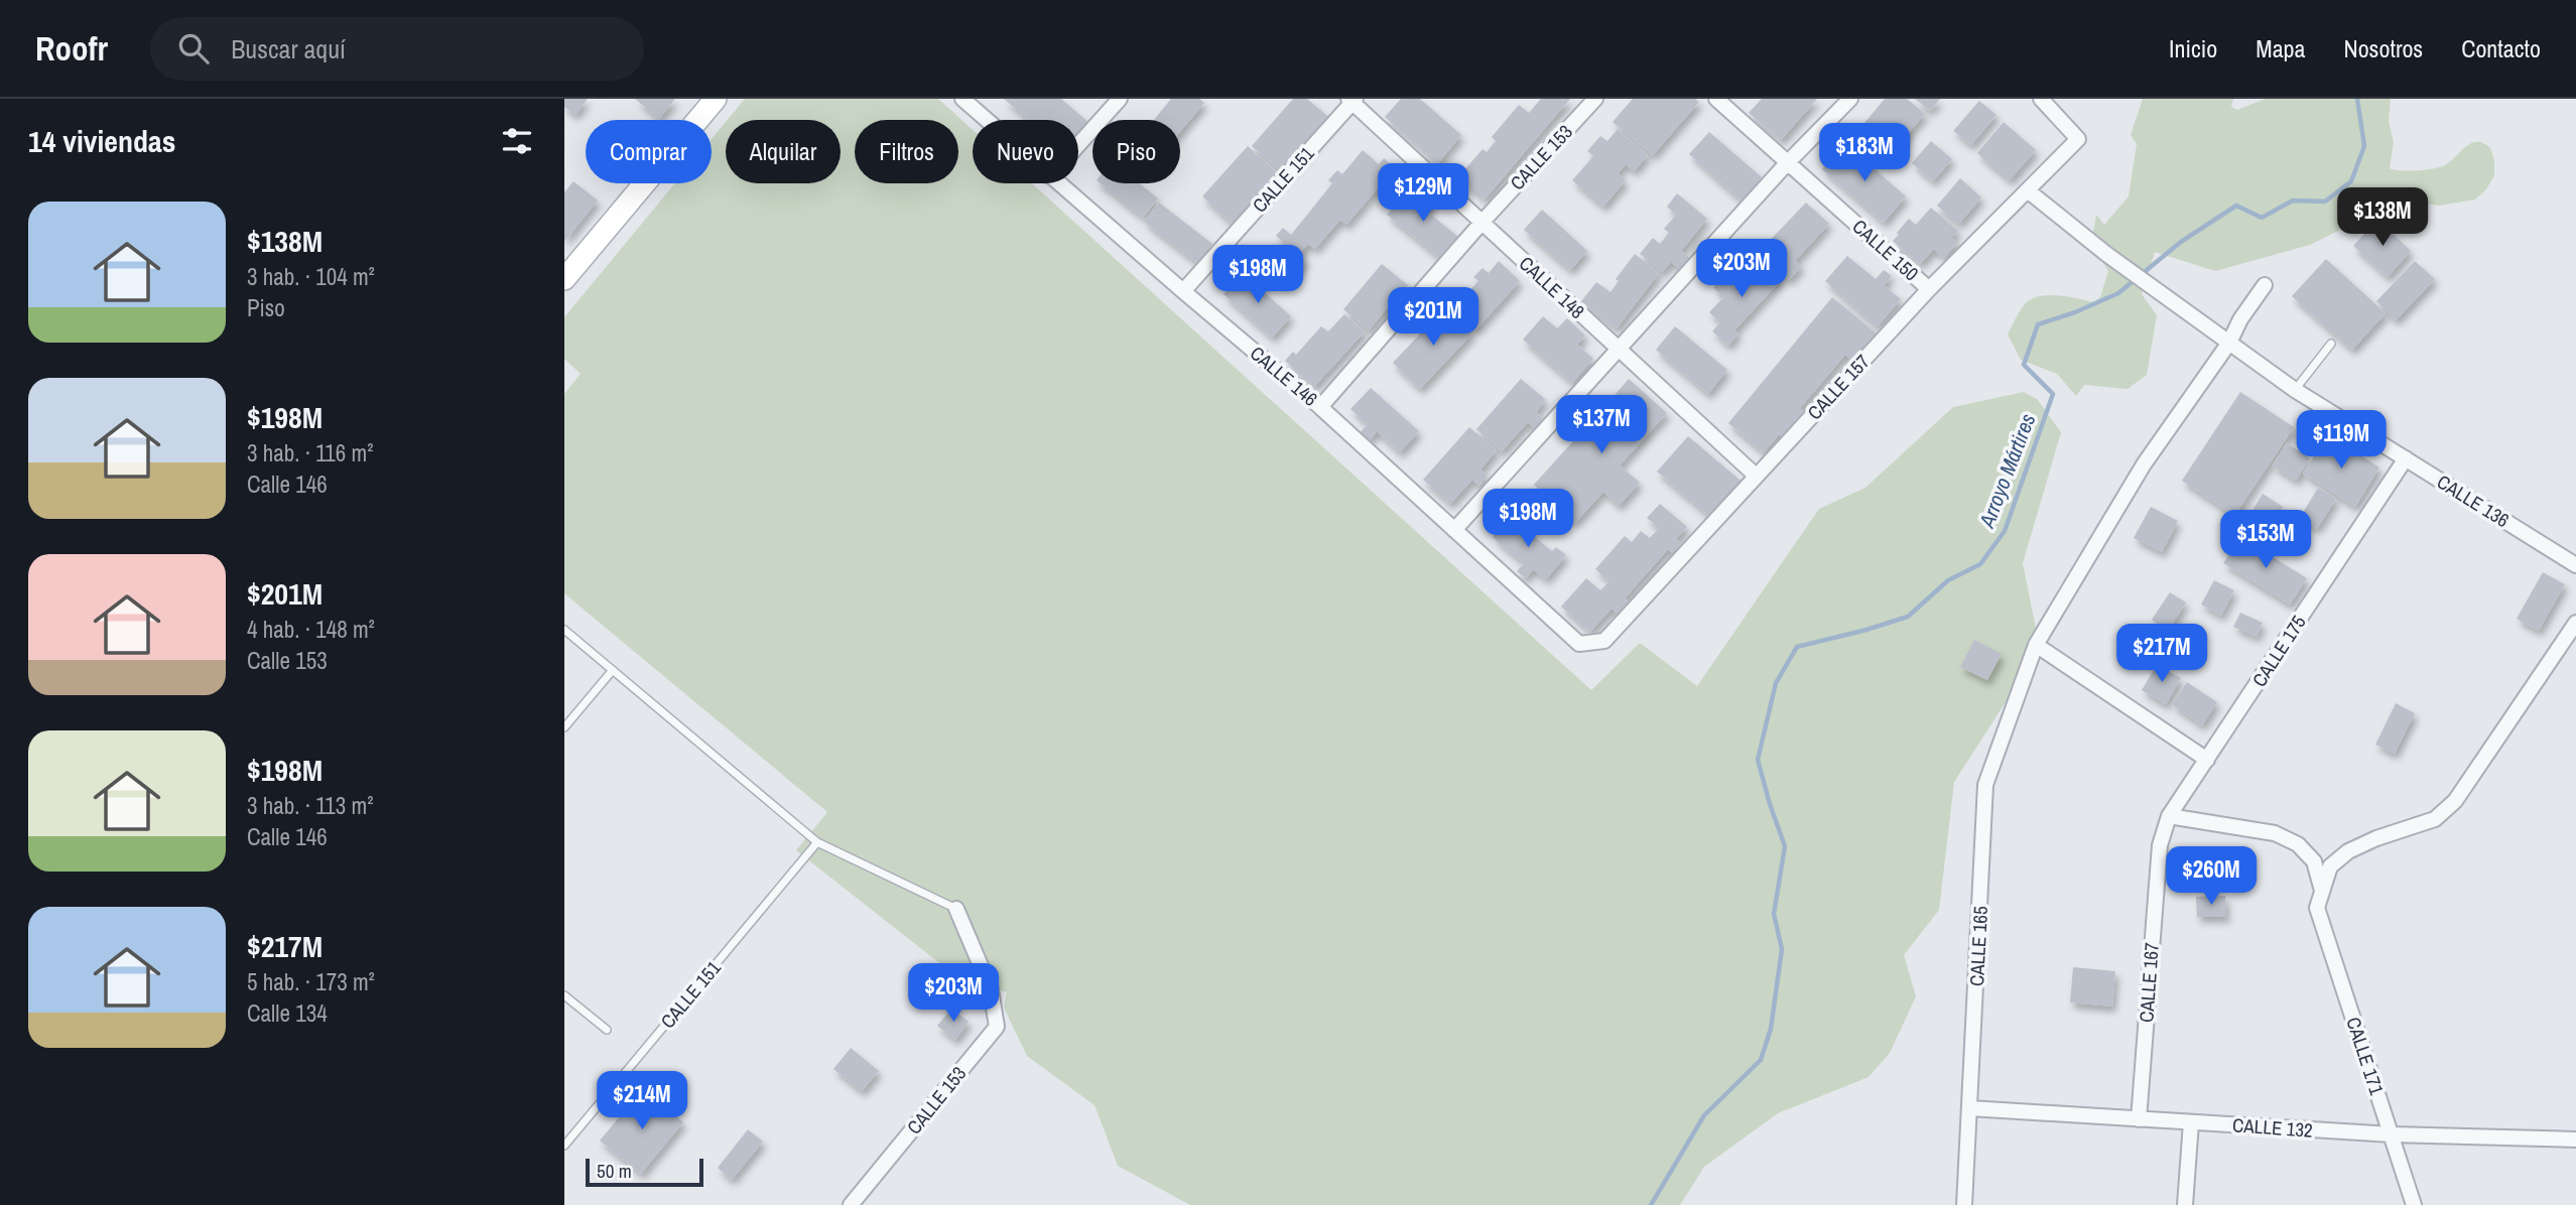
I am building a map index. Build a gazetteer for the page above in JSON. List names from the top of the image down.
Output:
{
  "streets": {
    "street": [
      "CALLE 153",
      "CALLE 151",
      "CALLE 150",
      "CALLE 148",
      "CALLE 146",
      "CALLE 157",
      "CALLE 136",
      "CALLE 175",
      "CALLE 165",
      "CALLE 167",
      "CALLE 171",
      "CALLE 132"
    ]
  },
  "crossings": [
    ["CALLE 153", "CALLE 148"],
    ["CALLE 153", "CALLE 146"],
    ["CALLE 151", "CALLE 148"],
    ["CALLE 151", "CALLE 146"],
    ["CALLE 150", "CALLE 157"],
    ["CALLE 148", "CALLE 157"],
    ["CALLE 146", "CALLE 157"],
    ["CALLE 157", "CALLE 136"],
    ["CALLE 136", "CALLE 175"],
    ["CALLE 136", "CALLE 165"],
    ["CALLE 175", "CALLE 167"],
    ["CALLE 165", "CALLE 132"],
    ["CALLE 167", "CALLE 132"],
    ["CALLE 171", "CALLE 132"]
  ],
  "water": ["Arroyo Mártires"],
  "scale_bar": "50 m",
  "page": {
    "header": "Roofr",
    "search": "Buscar aquí",
    "nav": [
      "Inicio",
      "Mapa",
      "Nosotros",
      "Contacto"
    ],
    "heading": "14 viviendas",
    "chip": [
      "Comprar",
      "Alquilar",
      "Filtros",
      "Nuevo",
      "Piso"
    ],
    "price": [
      "$183M",
      "$129M",
      "$138M",
      "$203M",
      "$198M",
      "$201M",
      "$137M",
      "$119M",
      "$198M",
      "$153M",
      "$217M",
      "$260M",
      "$203M",
      "$214M"
    ],
    "list": [
      {
        "name": "$138M",
        "note": "3 hab. · 104 m² · Piso"
      },
      {
        "name": "$198M",
        "note": "3 hab. · 116 m² · Calle 146"
      },
      {
        "name": "$201M",
        "note": "4 hab. · 148 m² · Calle 153"
      },
      {
        "name": "$198M",
        "note": "3 hab. · 113 m² · Calle 146"
      },
      {
        "name": "$217M",
        "note": "5 hab. · 173 m² · Calle 134"
      }
    ],
    "scale": "50 m"
  }
}
